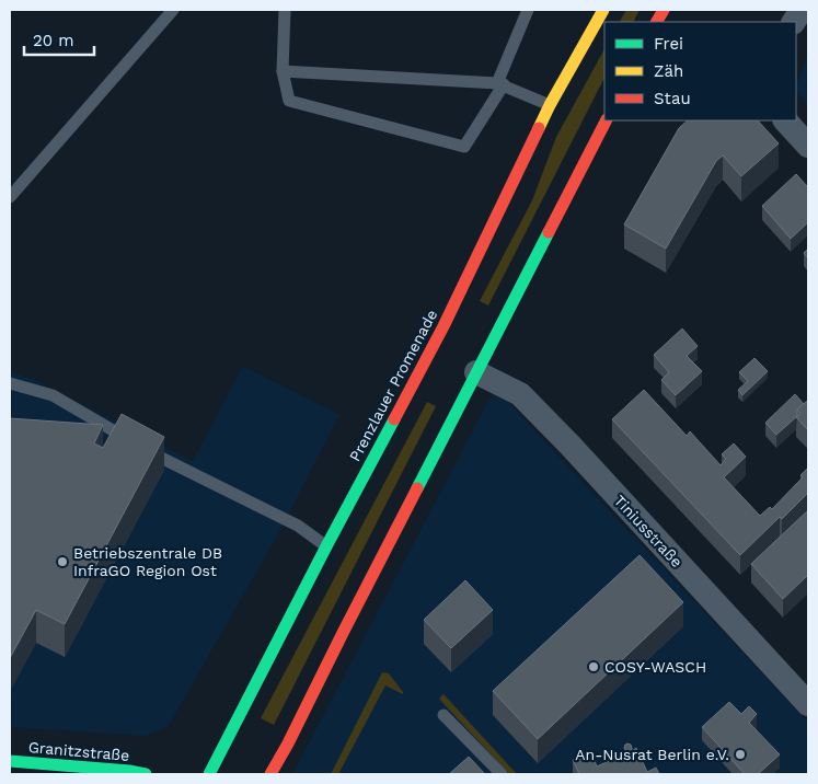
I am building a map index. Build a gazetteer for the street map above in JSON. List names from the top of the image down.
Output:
{
  "streets": {
    "main road": ["Prenzlauer Promenade", "Granitzstraße"],
    "street": ["Tiniusstraße"]
  },
  "places": ["Betriebszentrale DB InfraGO Region Ost", "COSY-WASCH", "An-Nusrat Berlin e.V."],
  "legend": ["Frei", "Zäh", "Stau"],
  "scale_bar": "20 m"
}
